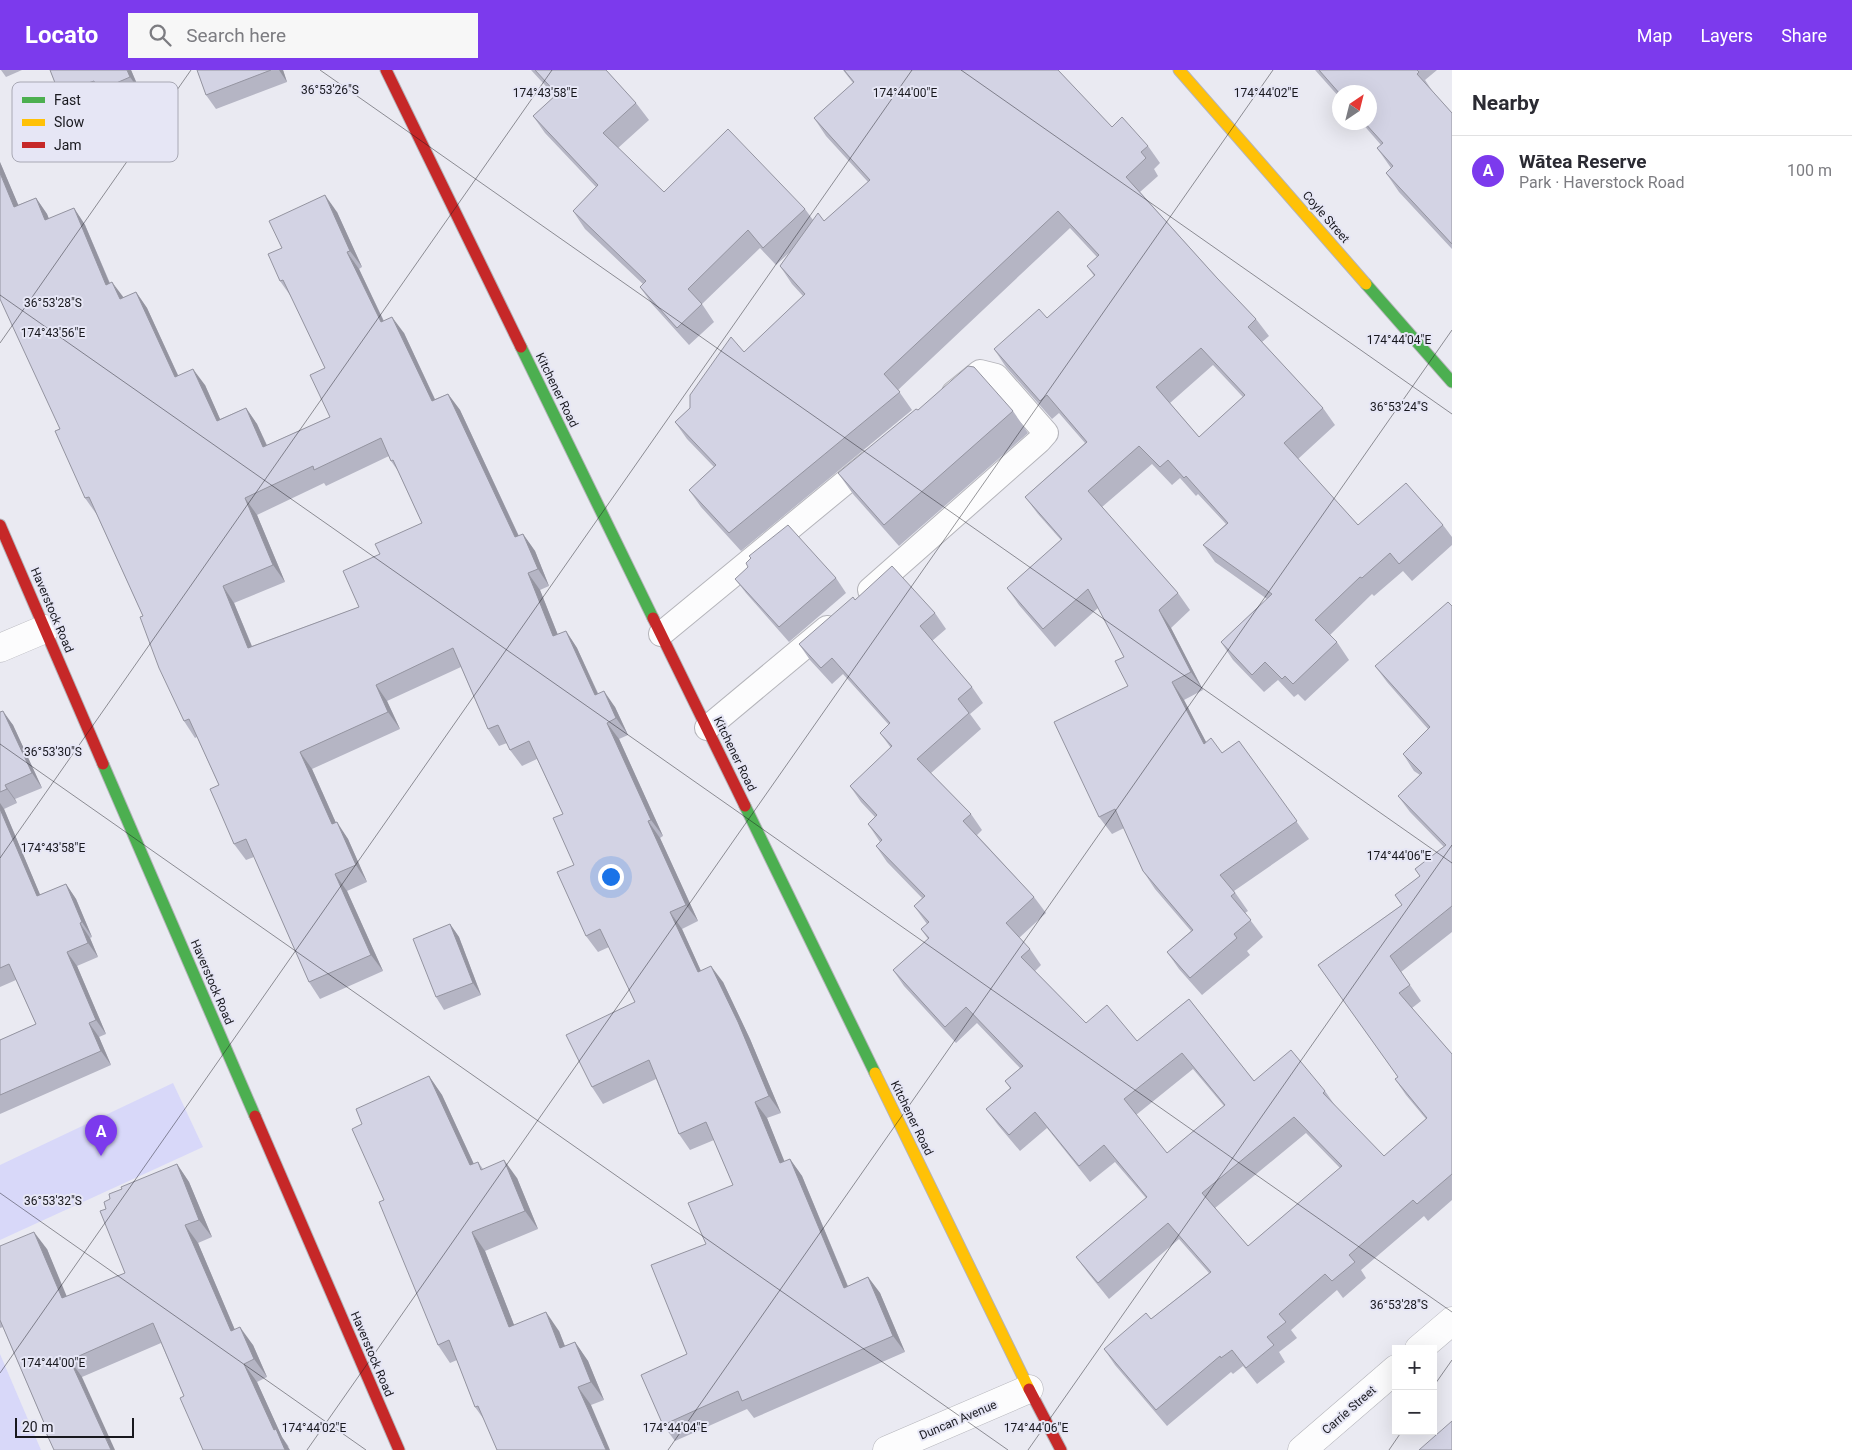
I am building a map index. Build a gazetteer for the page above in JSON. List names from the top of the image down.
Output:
{
  "streets": {
    "street": [
      "Coyle Street",
      "Kitchener Road",
      "Haverstock Road",
      "Carrie Street",
      "Duncan Avenue"
    ]
  },
  "crossings": [
    ["Kitchener Road", "Duncan Avenue"]
  ],
  "legend": ["Fast", "Slow", "Jam"],
  "scale_bar": "20 m",
  "north": "top right",
  "page": {
    "header": "Locato",
    "search": "Search here",
    "nav": ["Map", "Layers", "Share"],
    "heading": "Nearby",
    "list": [
      {
        "mark": "A",
        "name": "Wātea Reserve",
        "note": "Park · Haverstock Road",
        "value": "100 m"
      }
    ],
    "pins": "A",
    "map_buttons": ["+", "−"],
    "scale": "20 m"
  },
  "coordinates": [
    "36°53'26\"S",
    "174°43'58\"E",
    "174°44'00\"E",
    "174°44'02\"E",
    "36°53'28\"S",
    "174°43'56\"E",
    "174°44'04\"E",
    "36°53'24\"S",
    "36°53'30\"S",
    "174°44'06\"E",
    "36°53'32\"S"
  ]
}
